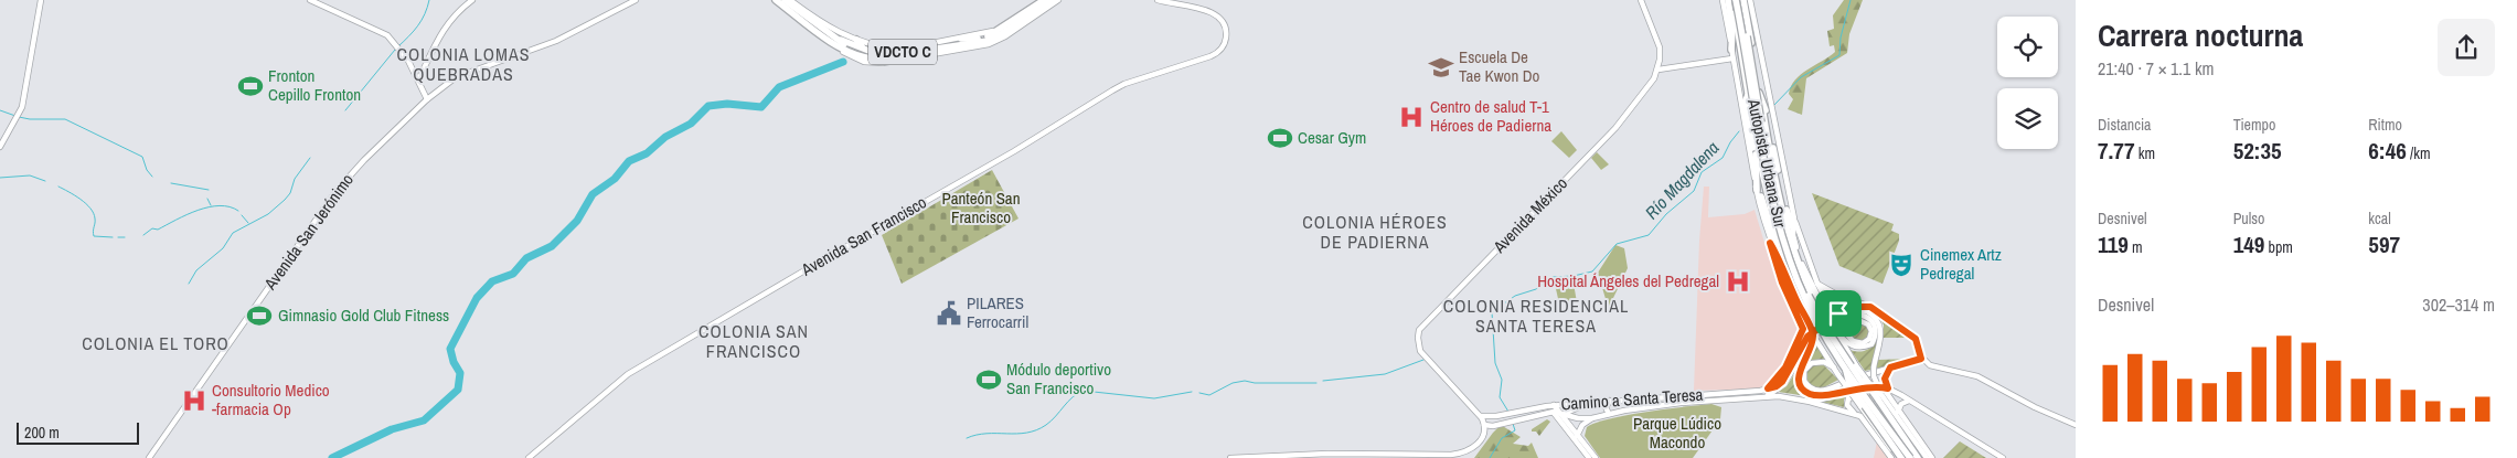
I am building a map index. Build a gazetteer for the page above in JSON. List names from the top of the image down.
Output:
{
  "streets": {
    "highway": ["VDCTO C", "Autopista Urbana Sur"],
    "main road": [
      "Avenida México",
      "Avenida San Jerónimo",
      "Avenida San Francisco",
      "Camino a Santa Teresa"
    ]
  },
  "crossings": [
    ["Avenida México", "Camino a Santa Teresa"]
  ],
  "districts": [
    "COLONIA LOMAS QUEBRADAS",
    "COLONIA HÉROES DE PADIERNA",
    "COLONIA RESIDENCIAL SANTA TERESA",
    "COLONIA SAN FRANCISCO",
    "COLONIA EL TORO"
  ],
  "water": ["Río Magdalena"],
  "parks": ["Panteón San Francisco", "Parque Lúdico Macondo"],
  "places": {
    "school or university": ["Escuela De Tae Kwon Do"],
    "sports": [
      "Fronton Cepillo Fronton",
      "Cesar Gym",
      "Gimnasio Gold Club Fitness",
      "Módulo deportivo San Francisco"
    ],
    "hospital": ["Centro de salud T-1 Héroes de Padierna", "Hospital Ángeles del Pedregal", "Consultorio Medico -farmacia Op"],
    "theatre": ["Cinemex Artz Pedregal"],
    "public building": ["PILARES Ferrocarril"]
  },
  "scale_bar": "200 m",
  "page": {
    "heading": ["Carrera nocturna", "21:40 · 7 × 1.1 km"],
    "stats": [
      ["Distancia", "7.77 km"],
      ["Tiempo", "52:35"],
      ["Ritmo", "6:46 /km"],
      ["Desnivel", "119 m"],
      ["Pulso", "149 bpm"],
      ["kcal", "597"]
    ],
    "chart": ["Desnivel", "302–314 m"],
    "scale": "200 m"
  }
}
